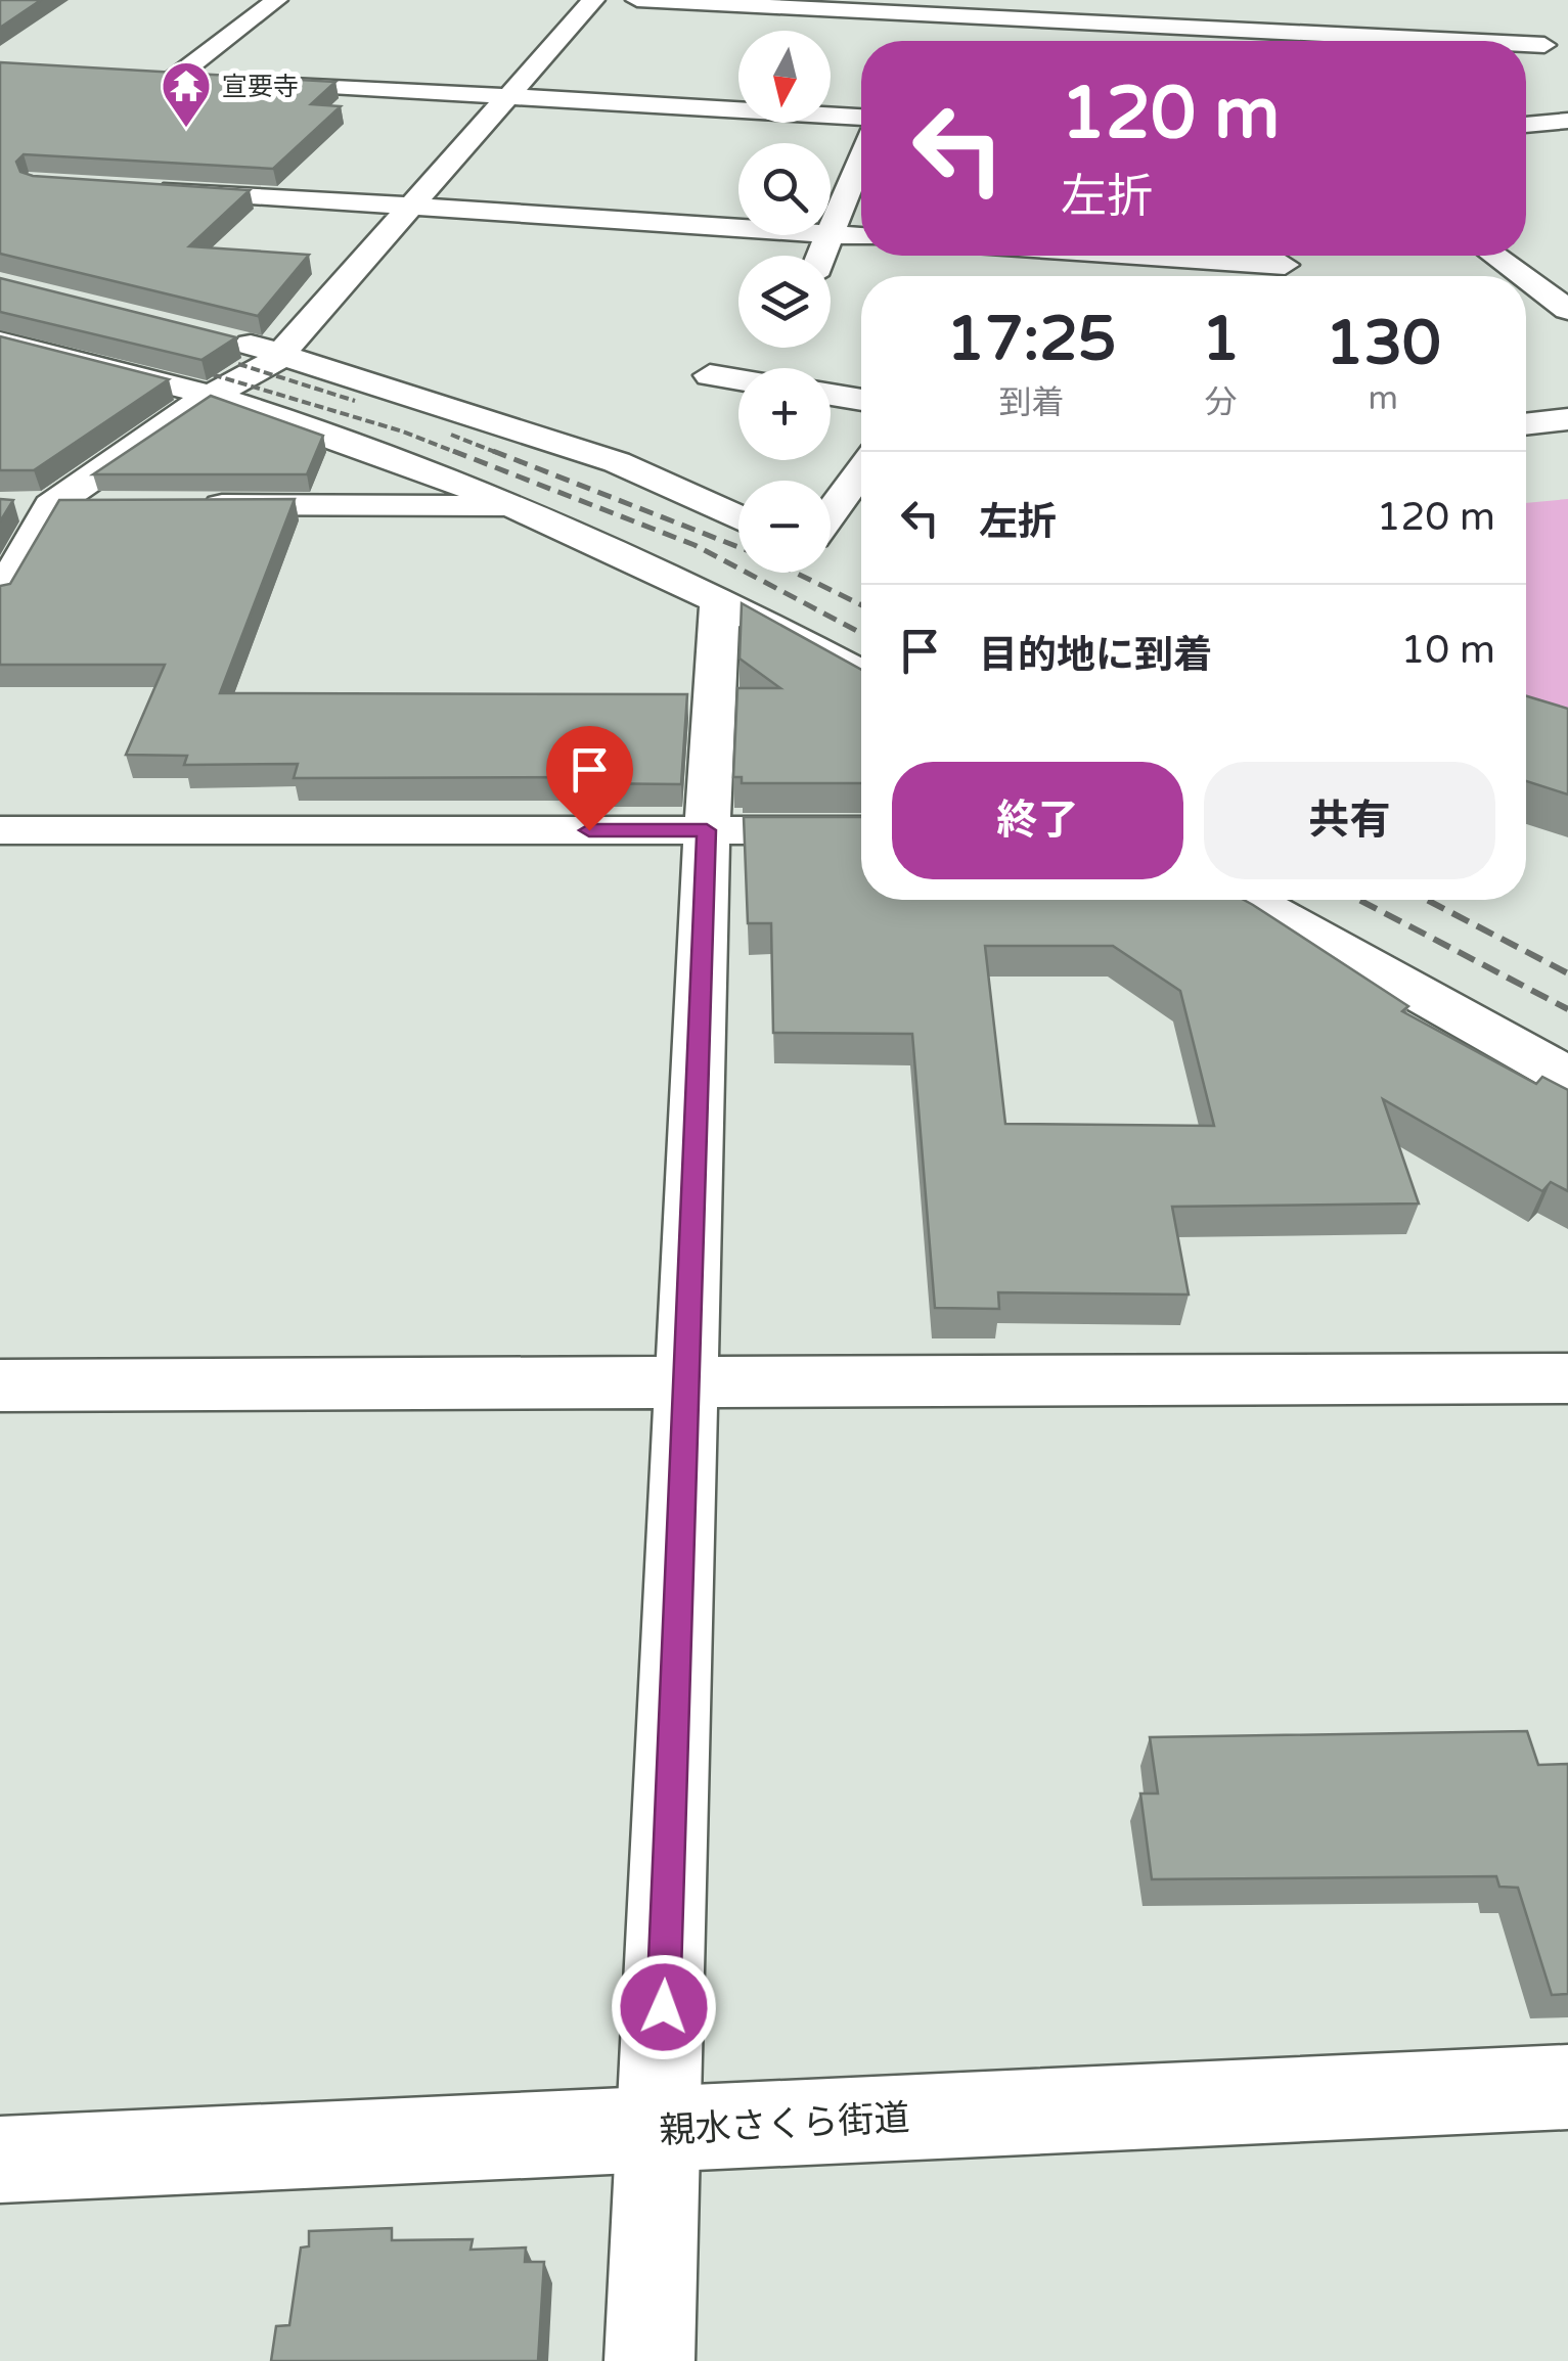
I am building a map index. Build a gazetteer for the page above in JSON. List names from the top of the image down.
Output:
{
  "streets": {
    "street": ["親水さくら街道"]
  },
  "places": {
    "temple": ["宣要寺"]
  },
  "north": "bottom",
  "page": {
    "map_buttons": ["+", "−"],
    "turn": ["120 m", "左折"],
    "eta": [
      "17:25",
      "到着",
      "1",
      "分",
      "130",
      "m"
    ],
    "list": [
      {
        "name": "左折",
        "value": "120 m"
      },
      {
        "name": "目的地に到着",
        "value": "10 m"
      }
    ],
    "buttons": ["終了", "共有"]
  }
}
